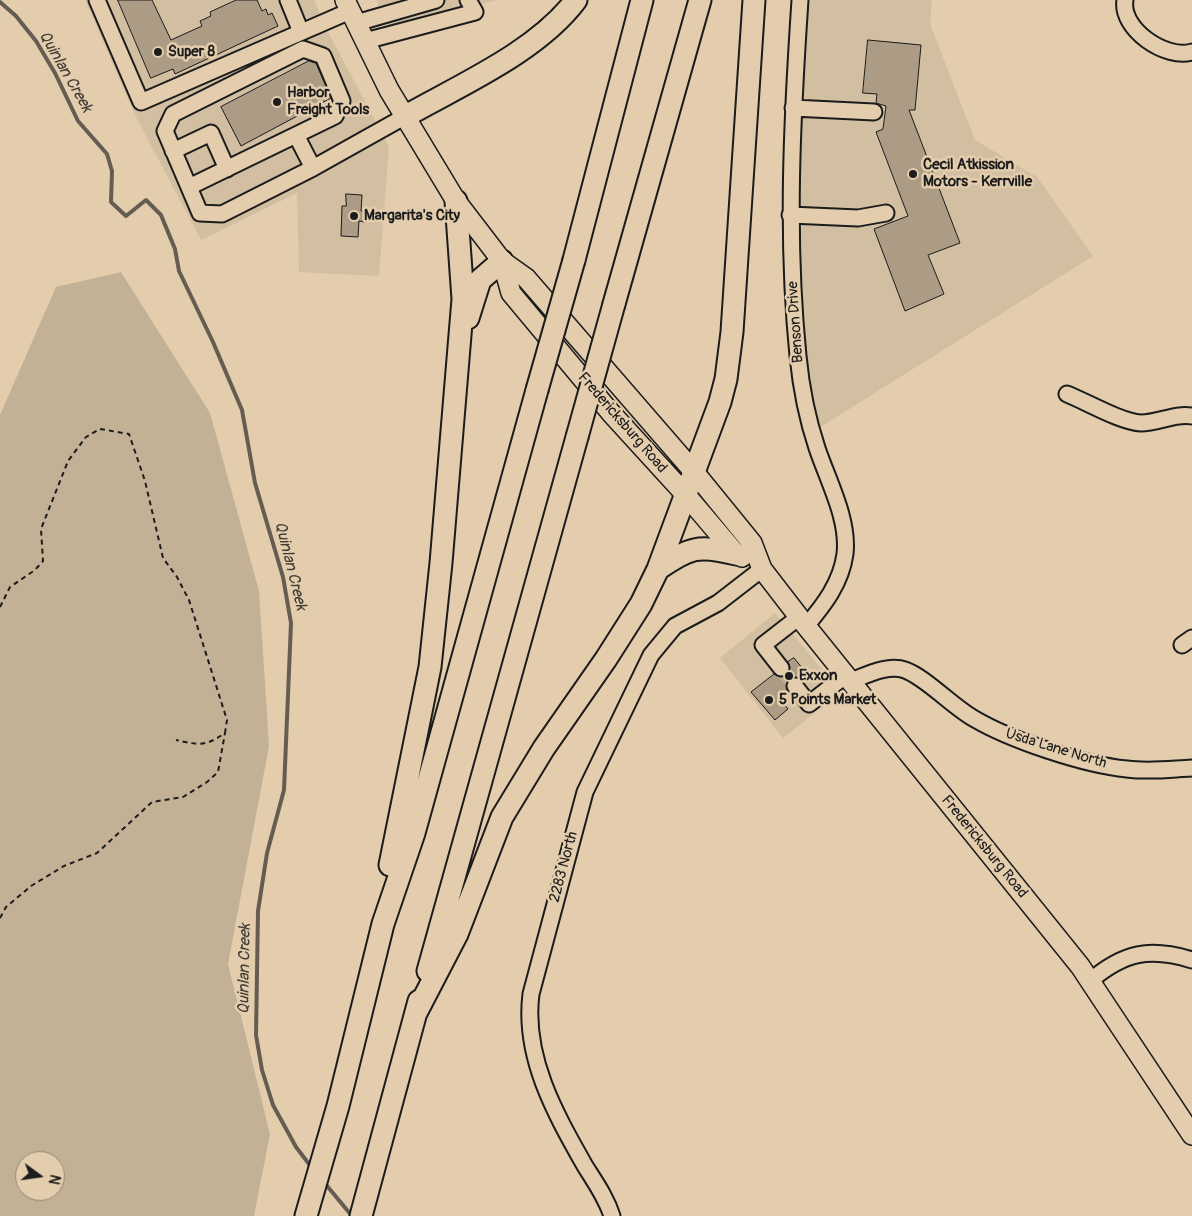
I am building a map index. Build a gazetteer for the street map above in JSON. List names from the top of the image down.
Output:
{
  "streets": {
    "main road": ["Fredericksburg Road"],
    "street": ["Benson Drive", "Usda Lane North", "2283 North"]
  },
  "crossings": [
    ["Benson Drive", "Fredericksburg Road"],
    ["Fredericksburg Road", "Usda Lane North"],
    ["Fredericksburg Road", "2283 North"]
  ],
  "water": ["Quinlan Creek"],
  "places": [
    "Super 8",
    "Harbor Freight Tools",
    "Cecil Atkission Motors - Kerrville",
    "Margarita's City",
    "Exxon",
    "5 Points Market"
  ],
  "north": "right"
}
